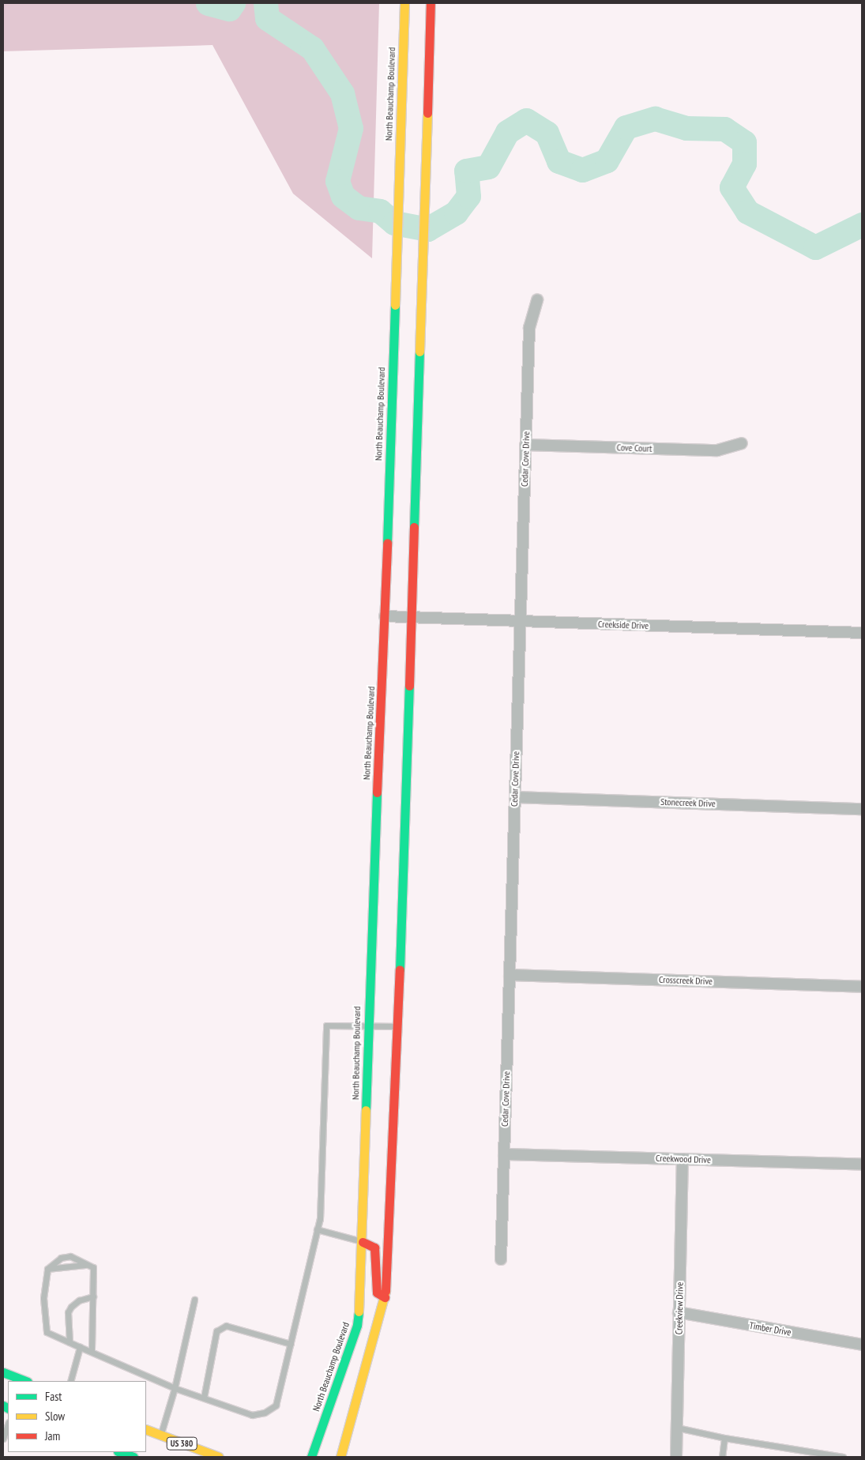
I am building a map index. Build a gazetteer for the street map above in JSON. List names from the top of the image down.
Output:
{
  "streets": {
    "main road": ["North Beauchamp Boulevard", "US 380"],
    "street": [
      "Cove Court",
      "Cedar Cove Drive",
      "Creekside Drive",
      "Stonecreek Drive",
      "Crosscreek Drive",
      "Creekwood Drive",
      "Creekview Drive",
      "Timber Drive"
    ]
  },
  "crossings": [
    ["North Beauchamp Boulevard", "Creekside Drive"],
    ["Cove Court", "Cedar Cove Drive"],
    ["Cedar Cove Drive", "Creekside Drive"],
    ["Cedar Cove Drive", "Stonecreek Drive"],
    ["Cedar Cove Drive", "Crosscreek Drive"],
    ["Cedar Cove Drive", "Creekwood Drive"],
    ["Creekwood Drive", "Creekview Drive"],
    ["Creekview Drive", "Timber Drive"]
  ],
  "legend": ["Fast", "Slow", "Jam"]
}
